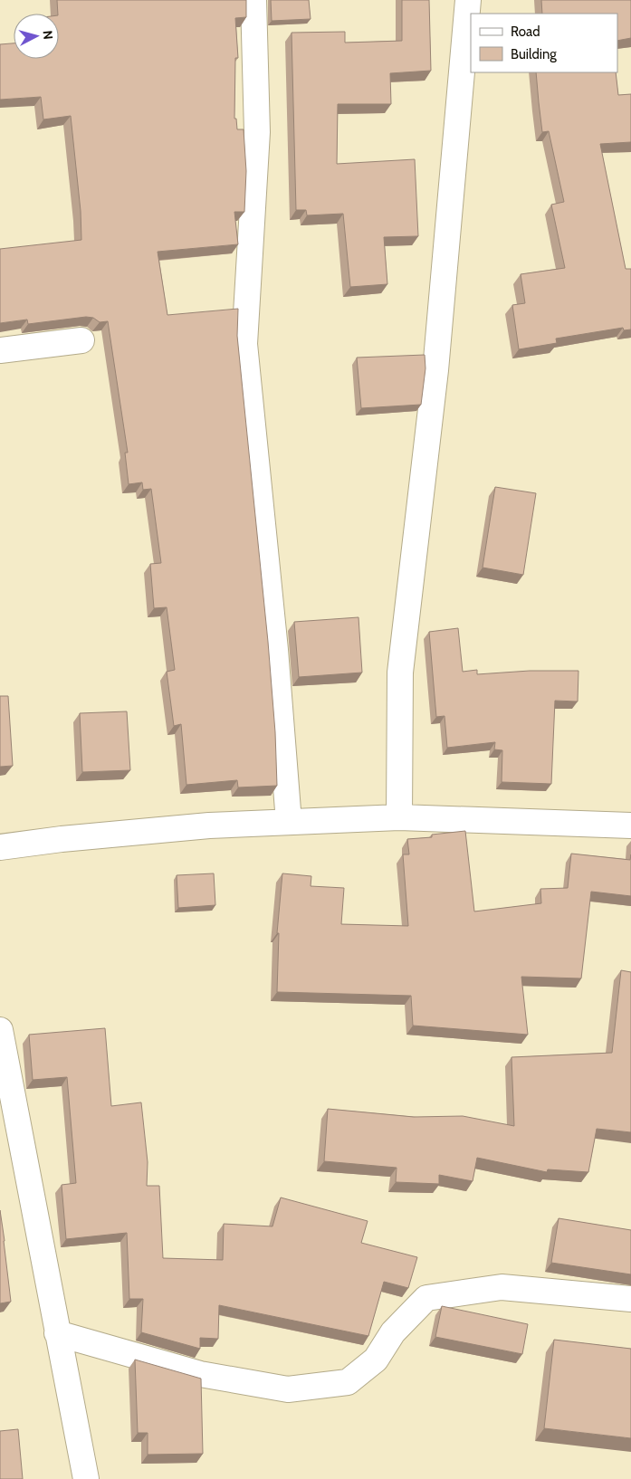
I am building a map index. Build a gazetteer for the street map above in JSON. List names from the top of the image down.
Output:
{
  "legend": ["Road", "Building"],
  "north": "right"
}
